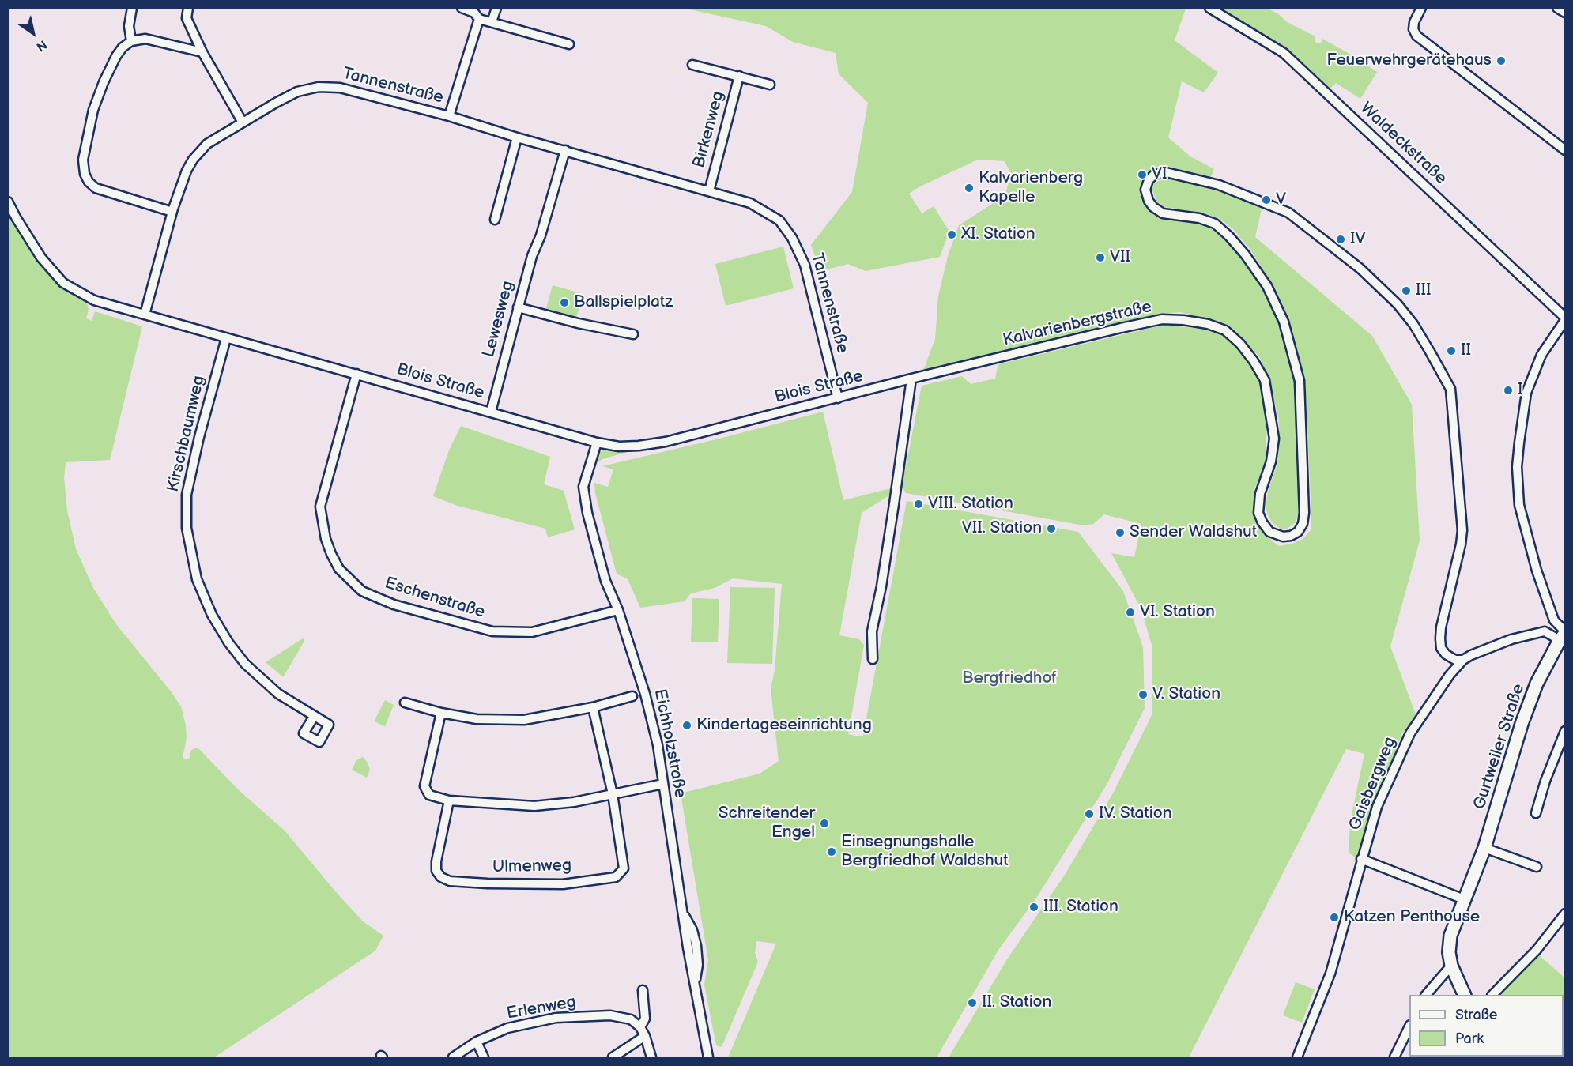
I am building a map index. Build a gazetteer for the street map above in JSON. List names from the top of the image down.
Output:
{
  "streets": {
    "main road": ["Gurtweiler Straße"],
    "street": [
      "Tannenstraße",
      "Birkenweg",
      "Waldeckstraße",
      "Lewesweg",
      "Kalvarienbergstraße",
      "Blois Straße",
      "Kirschbaumweg",
      "Eschenstraße",
      "Eichholzstraße",
      "Gaisbergweg",
      "Ulmenweg",
      "Erlenweg"
    ]
  },
  "crossings": [
    ["Tannenstraße", "Birkenweg"],
    ["Tannenstraße", "Lewesweg"],
    ["Tannenstraße", "Blois Straße"],
    ["Lewesweg", "Blois Straße"],
    ["Kalvarienbergstraße", "Blois Straße"],
    ["Kalvarienbergstraße", "Gaisbergweg"],
    ["Blois Straße", "Kirschbaumweg"],
    ["Blois Straße", "Eschenstraße"],
    ["Blois Straße", "Eichholzstraße"],
    ["Eschenstraße", "Eichholzstraße"],
    ["Gurtweiler Straße", "Gaisbergweg"]
  ],
  "parks": ["Bergfriedhof"],
  "places": [
    "Feuerwehrgerätehaus",
    "VI",
    "Kalvarienberg Kapelle",
    "V",
    "XI. Station",
    "IV",
    "VII",
    "III",
    "Ballspielplatz",
    "II",
    "I",
    "VIII. Station",
    "VII. Station",
    "Sender Waldshut",
    "VI. Station",
    "V. Station",
    "Kindertageseinrichtung",
    "IV. Station",
    "Schreitender Engel",
    "Einsegnungshalle Bergfriedhof Waldshut",
    "III. Station",
    "Katzen Penthouse",
    "II. Station"
  ],
  "legend": ["Straße", "Park"],
  "north": "bottom right"
}
